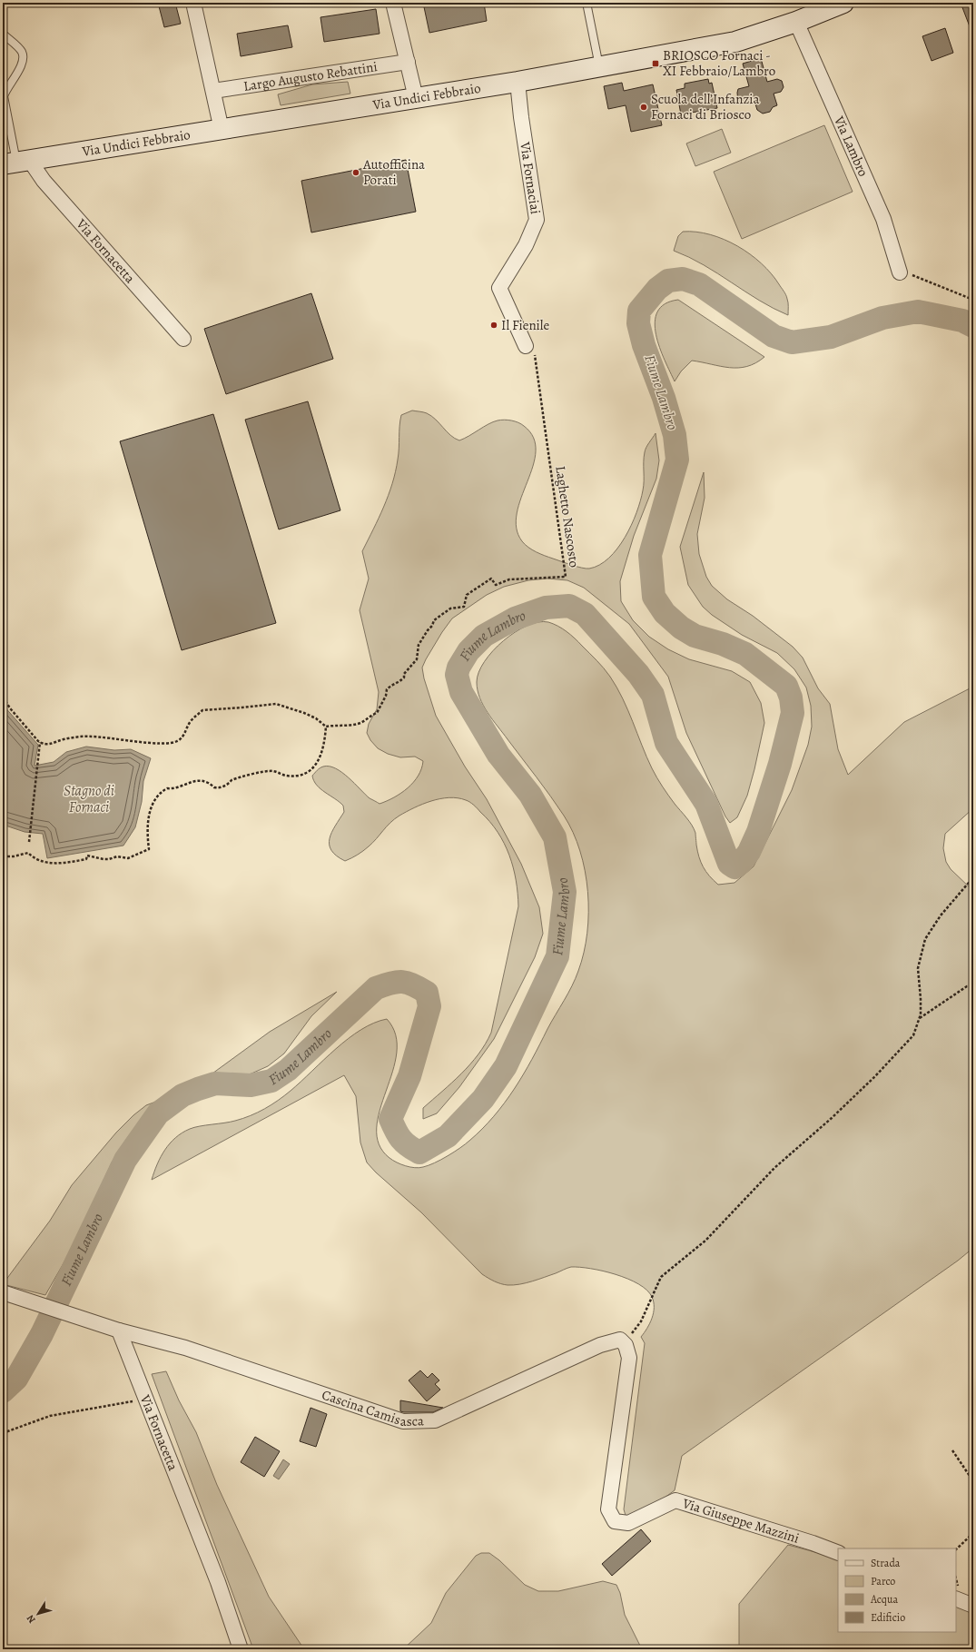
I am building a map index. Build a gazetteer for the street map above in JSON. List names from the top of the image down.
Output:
{
  "streets": {
    "street": [
      "Largo Augusto Rebattini",
      "Via Undici Febbraio",
      "Via Lambro",
      "Via Fornaciai",
      "Via Fornacetta",
      "Cascina Camisasca",
      "Via Giuseppe Mazzini"
    ],
    "path": ["Laghetto Nascosto"]
  },
  "crossings": [
    ["Via Undici Febbraio", "Via Lambro"],
    ["Via Undici Febbraio", "Via Fornaciai"],
    ["Via Undici Febbraio", "Via Fornacetta"],
    ["Via Fornaciai", "Laghetto Nascosto"],
    ["Via Fornacetta", "Cascina Camisasca"],
    ["Cascina Camisasca", "Via Giuseppe Mazzini"]
  ],
  "water": ["Fiume Lambro", "Stagno di Fornaci"],
  "places": {
    "transit": ["BRIOSCO Fornaci - XI Febbraio/Lambro"],
    "other": ["Scuola dell’Infanzia Fornaci di Briosco", "Autofficina Porati", "Il Fienile"]
  },
  "legend": [
    "Strada",
    "Parco",
    "Acqua",
    "Edificio"
  ],
  "north": "bottom left"
}
